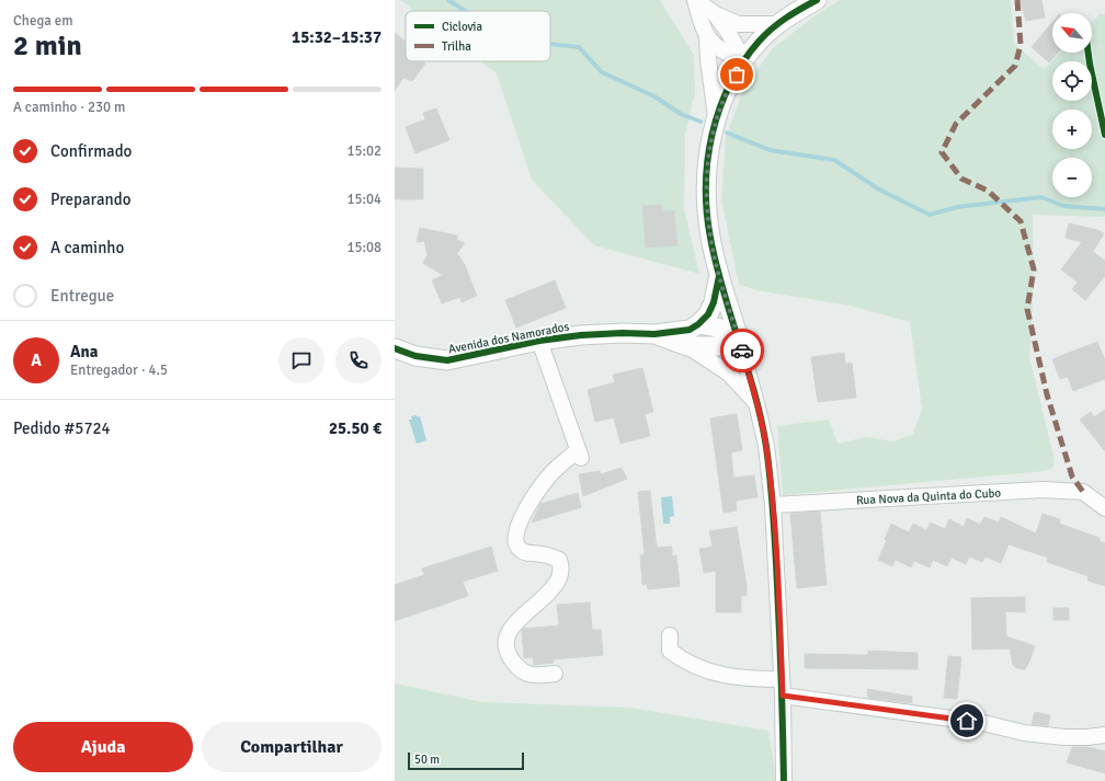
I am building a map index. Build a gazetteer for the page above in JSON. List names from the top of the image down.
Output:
{
  "streets": {
    "street": ["Avenida dos Namorados", "Rua Nova da Quinta do Cubo"]
  },
  "legend": ["Ciclovia", "Trilha"],
  "scale_bar": "50 m",
  "north": "top left",
  "page": {
    "heading": ["2 min", "Chega em", "15:32–15:37"],
    "panel": [
      "Ana",
      "Entregador · 4.5",
      "Pedido #5724",
      "25.50 €"
    ],
    "map_buttons": ["+", "−"],
    "bar": "A caminho · 230 m",
    "list": [
      ["Confirmado", "15:02"],
      ["Preparando", "15:04"],
      ["A caminho", "15:08"],
      "Entregue"
    ],
    "round": "A",
    "buttons": ["Ajuda", "Compartilhar"],
    "scale": "50 m"
  }
}
